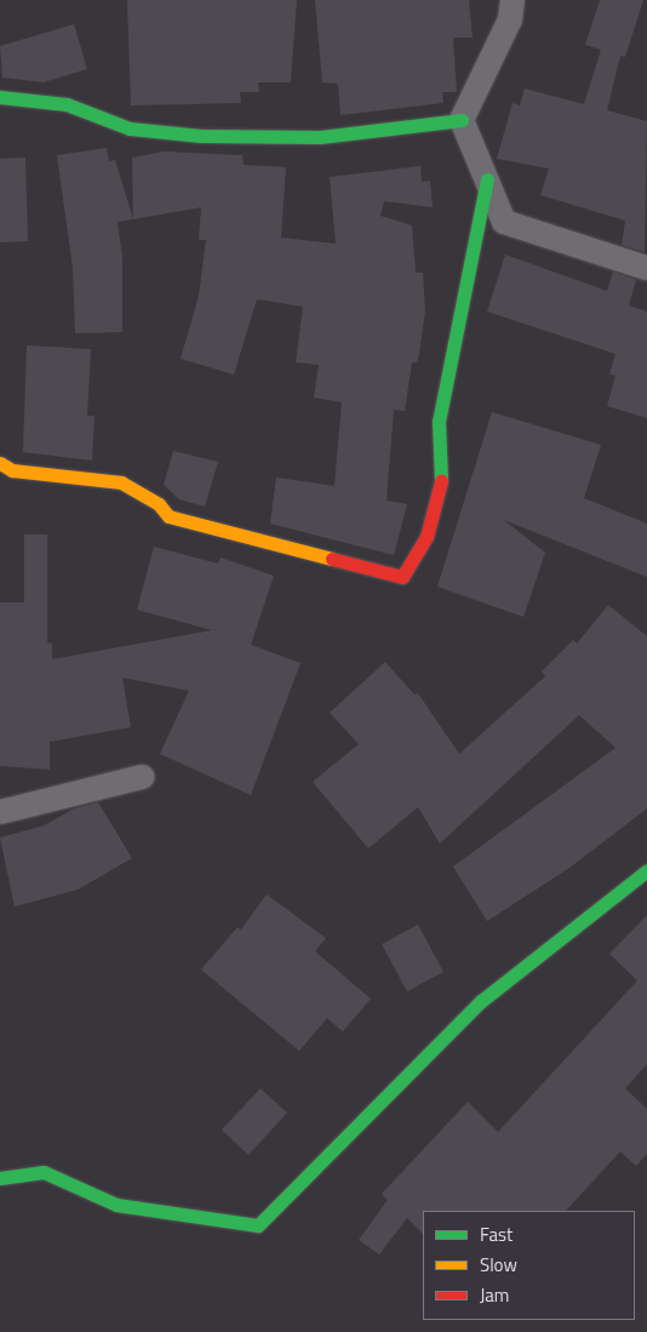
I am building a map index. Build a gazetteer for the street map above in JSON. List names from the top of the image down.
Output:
{
  "legend": ["Fast", "Slow", "Jam"]
}
